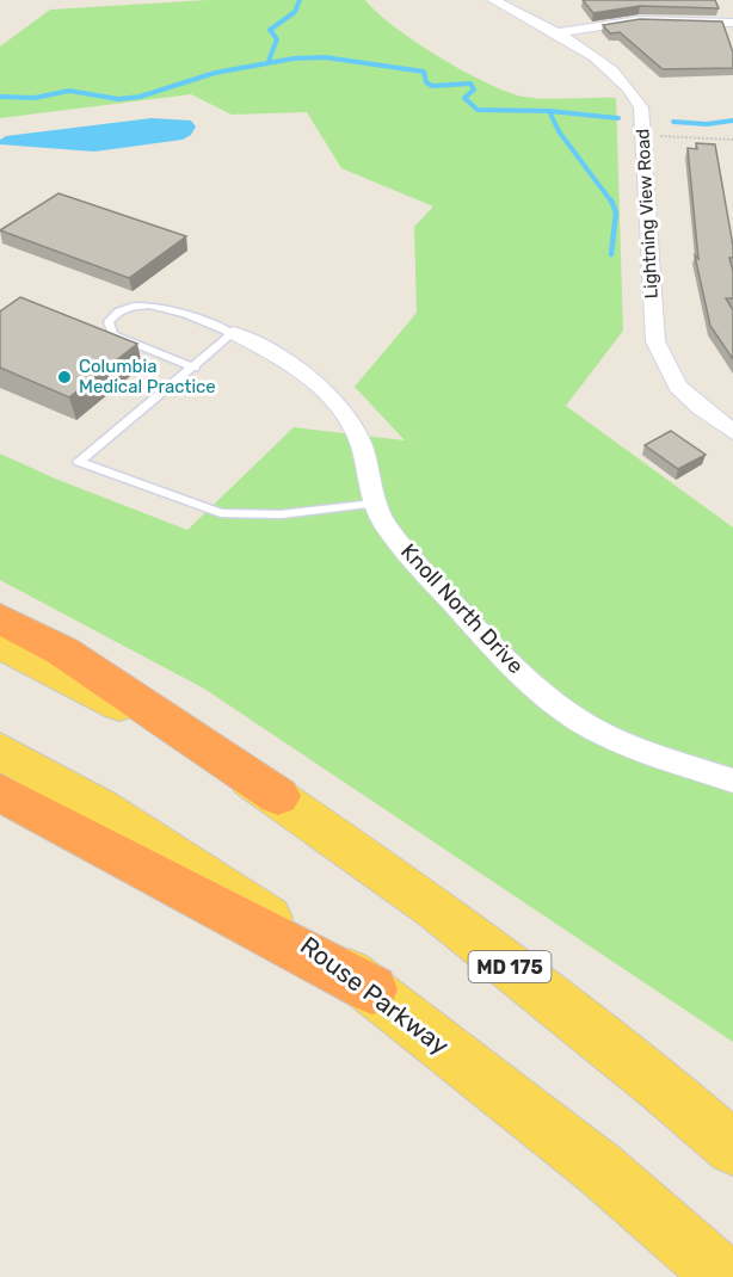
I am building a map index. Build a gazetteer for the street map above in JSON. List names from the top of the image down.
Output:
{
  "streets": {
    "main road": ["MD 175", "Rouse Parkway"],
    "street": ["Lightning View Road", "Knoll North Drive"]
  },
  "places": ["Columbia Medical Practice"]
}
